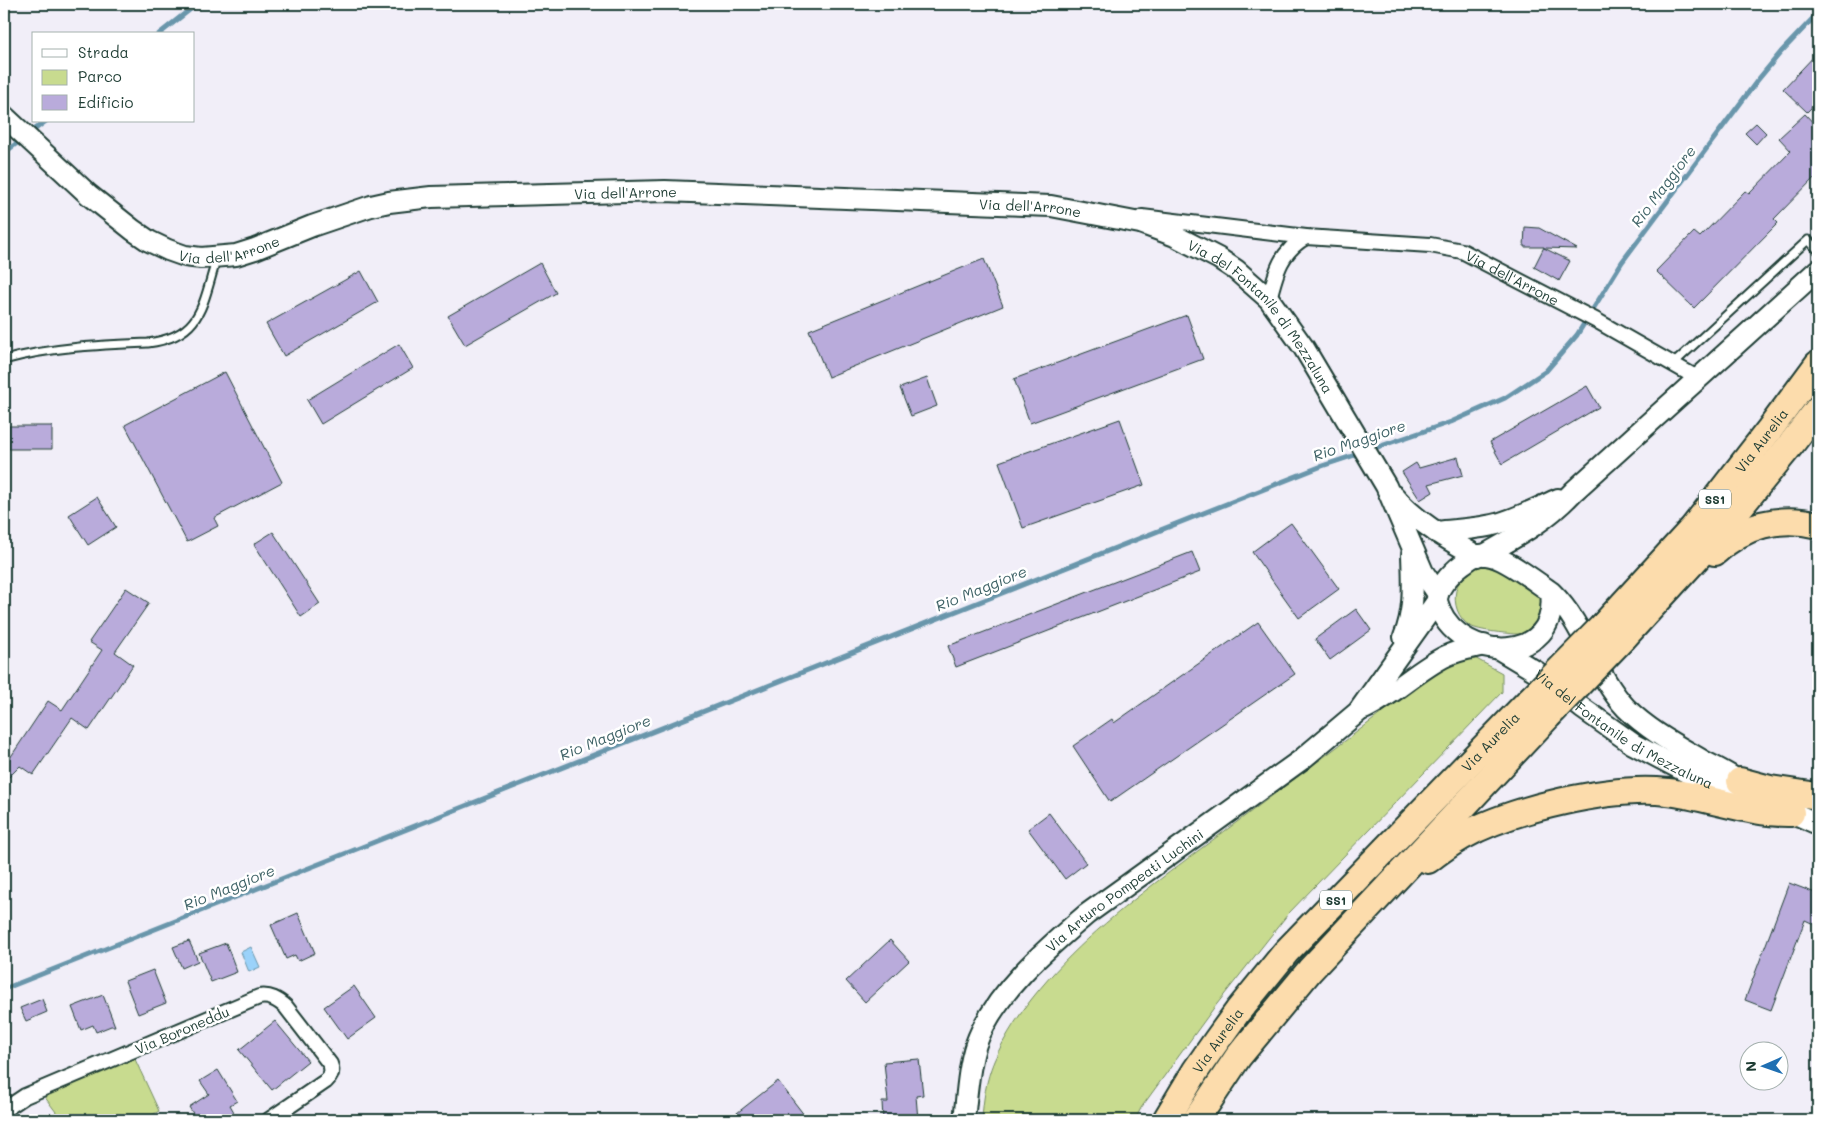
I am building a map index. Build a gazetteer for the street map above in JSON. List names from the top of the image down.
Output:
{
  "streets": {
    "highway": ["Via Aurelia", "SS1"],
    "street": [
      "Via dell'Arrone",
      "Via del Fontanile di Mezzaluna",
      "Via Arturo Pompeati Luchini",
      "Via Boroneddu"
    ]
  },
  "crossings": [
    ["Via dell'Arrone", "Via del Fontanile di Mezzaluna"],
    ["Via del Fontanile di Mezzaluna", "Via Arturo Pompeati Luchini"]
  ],
  "water": ["Rio Maggiore"],
  "legend": ["Strada", "Parco", "Edificio"],
  "north": "left"
}
